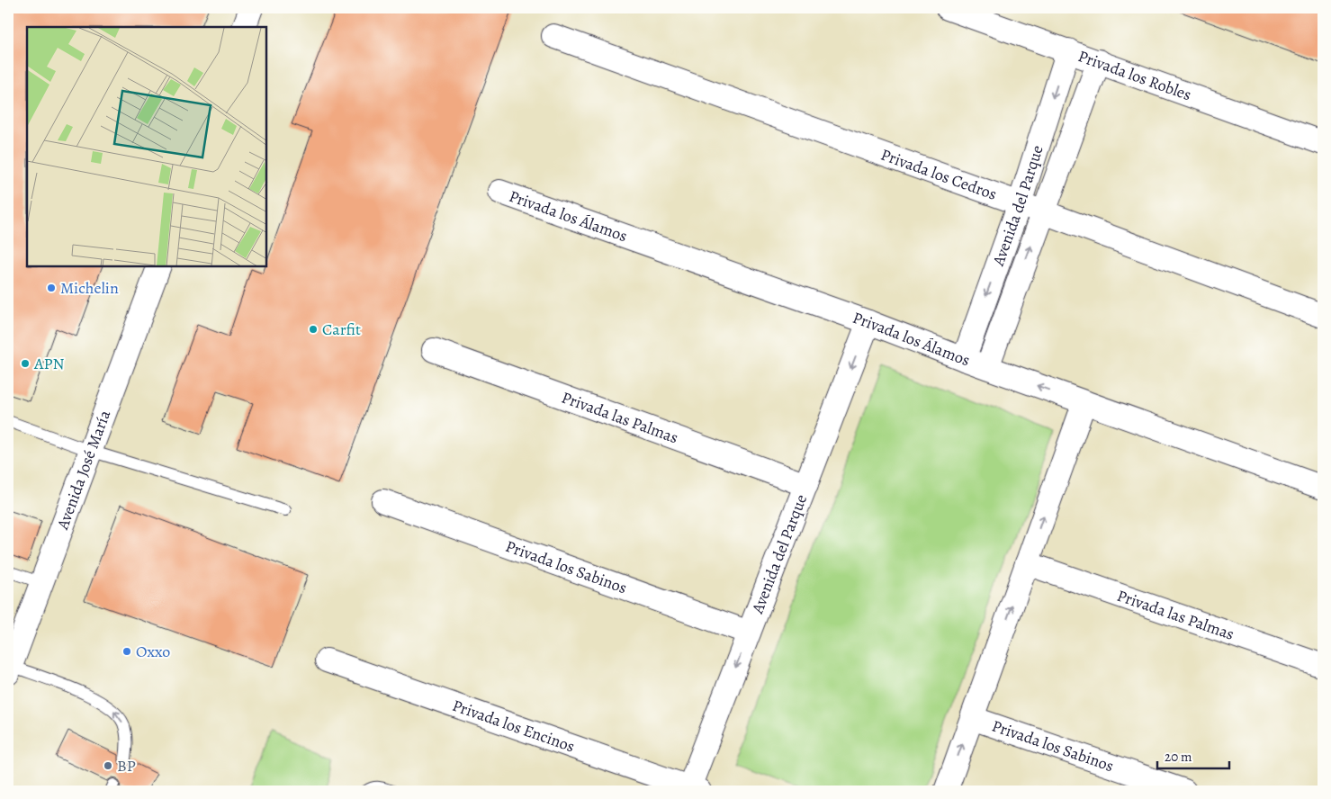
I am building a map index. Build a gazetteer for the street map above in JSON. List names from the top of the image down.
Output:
{
  "streets": {
    "street": [
      "Privada los Robles",
      "Privada los Cedros",
      "Avenida del Parque",
      "Privada los Álamos",
      "Privada las Palmas",
      "Avenida José María",
      "Privada los Sabinos",
      "Privada los Encinos"
    ]
  },
  "crossings": [
    ["Privada los Robles", "Avenida del Parque"],
    ["Privada los Cedros", "Avenida del Parque"],
    ["Avenida del Parque", "Privada los Álamos"],
    ["Avenida del Parque", "Privada las Palmas"],
    ["Avenida del Parque", "Privada los Sabinos"],
    ["Avenida del Parque", "Privada los Encinos"]
  ],
  "places": [
    "Michelin",
    "Carfit",
    "APN",
    "Oxxo",
    "BP"
  ],
  "scale_bar": "20 m"
}
